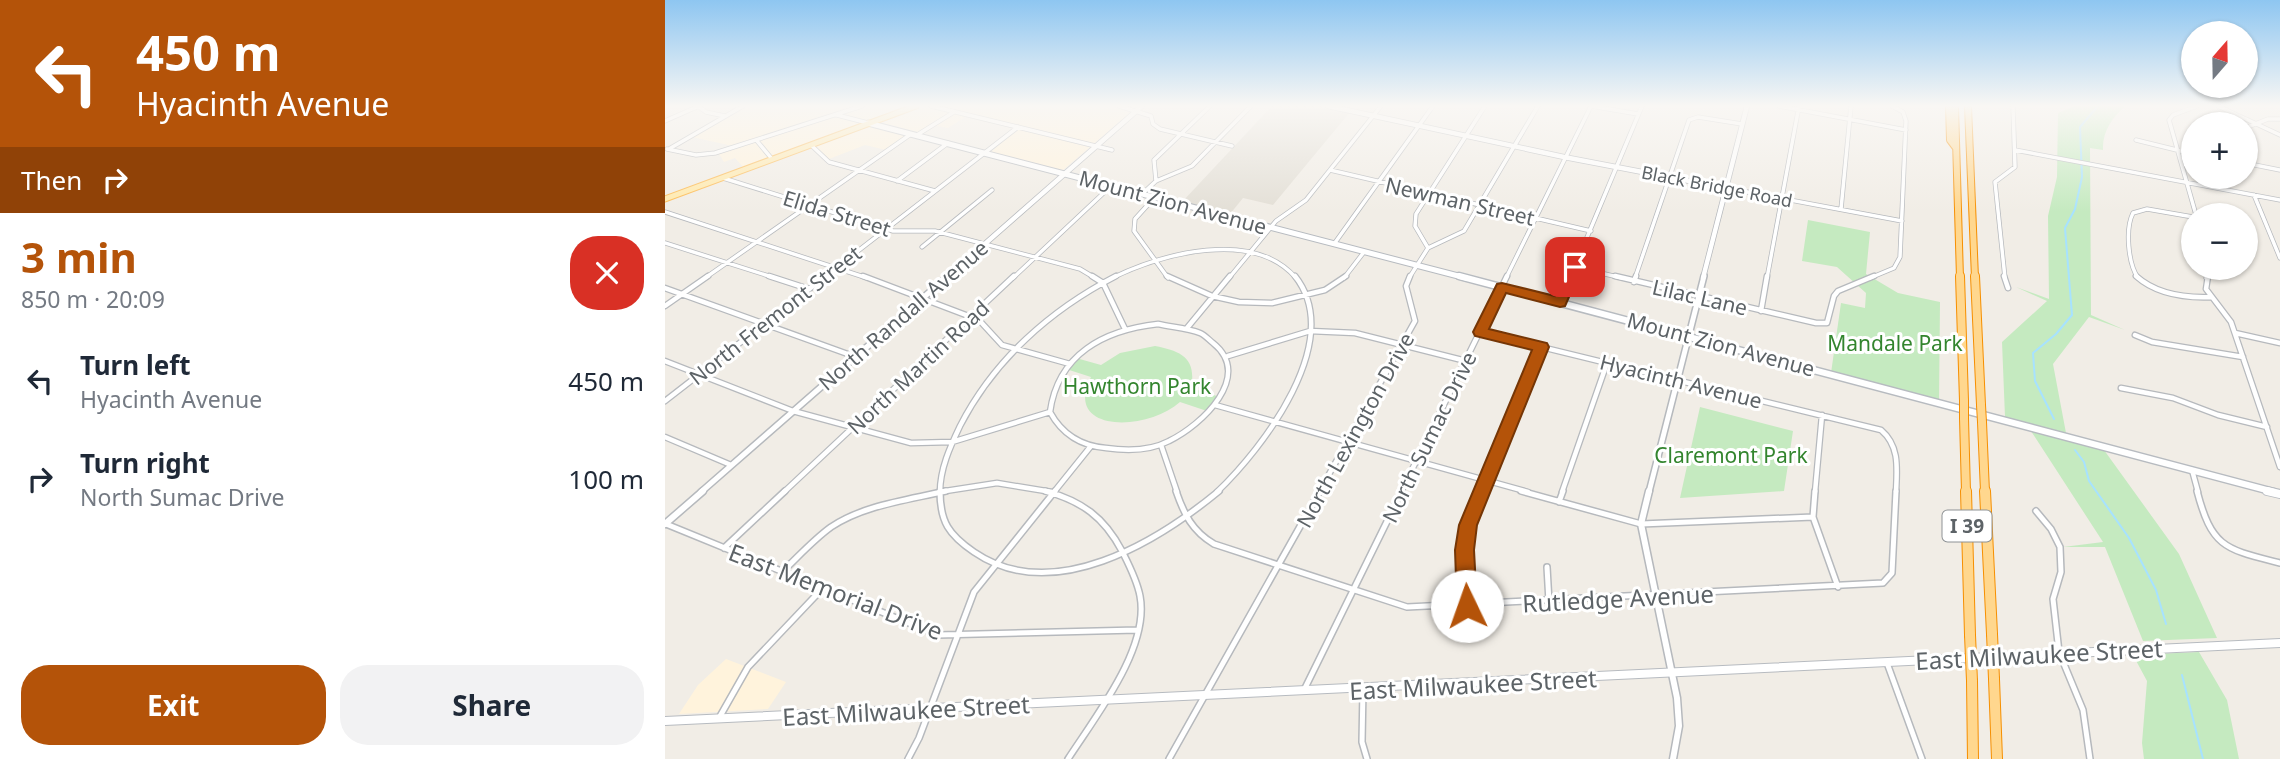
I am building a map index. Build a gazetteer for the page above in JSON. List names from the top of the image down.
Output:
{
  "streets": {
    "highway": ["I 39"],
    "main road": ["Mount Zion Avenue", "East Milwaukee Street"],
    "street": [
      "Black Bridge Road",
      "Newman Street",
      "Elida Street",
      "Lilac Lane",
      "North Fremont Street",
      "North Randall Avenue",
      "North Martin Road",
      "Hyacinth Avenue",
      "North Lexington Drive",
      "North Sumac Drive",
      "East Memorial Drive",
      "Rutledge Avenue"
    ]
  },
  "crossings": [
    ["Black Bridge Road", "Lilac Lane"],
    ["Black Bridge Road", "North Lexington Drive"],
    ["Black Bridge Road", "North Sumac Drive"],
    ["Newman Street", "North Lexington Drive"],
    ["Newman Street", "North Sumac Drive"],
    ["Mount Zion Avenue", "North Fremont Street"],
    ["Mount Zion Avenue", "North Randall Avenue"],
    ["Mount Zion Avenue", "North Martin Road"],
    ["Mount Zion Avenue", "North Lexington Drive"],
    ["Mount Zion Avenue", "North Sumac Drive"],
    ["Elida Street", "North Fremont Street"],
    ["Elida Street", "North Randall Avenue"],
    ["Elida Street", "North Martin Road"],
    ["North Randall Avenue", "East Memorial Drive"],
    ["North Martin Road", "East Memorial Drive"],
    ["Hyacinth Avenue", "North Sumac Drive"],
    ["Hyacinth Avenue", "Rutledge Avenue"],
    ["North Lexington Drive", "Rutledge Avenue"],
    ["North Lexington Drive", "East Milwaukee Street"],
    ["North Sumac Drive", "Rutledge Avenue"],
    ["North Sumac Drive", "East Milwaukee Street"]
  ],
  "parks": ["Mandale Park", "Hawthorn Park", "Claremont Park"],
  "north": "top",
  "page": {
    "turn": ["450 m", "Hyacinth Avenue"],
    "map_buttons": ["+", "−"],
    "then": "Then",
    "heading": ["3 min", "850 m · 20:09"],
    "list": [
      {
        "name": "Turn left",
        "note": "Hyacinth Avenue",
        "value": "450 m"
      },
      {
        "name": "Turn right",
        "note": "North Sumac Drive",
        "value": "100 m"
      }
    ],
    "buttons": ["Exit", "Share"]
  }
}
